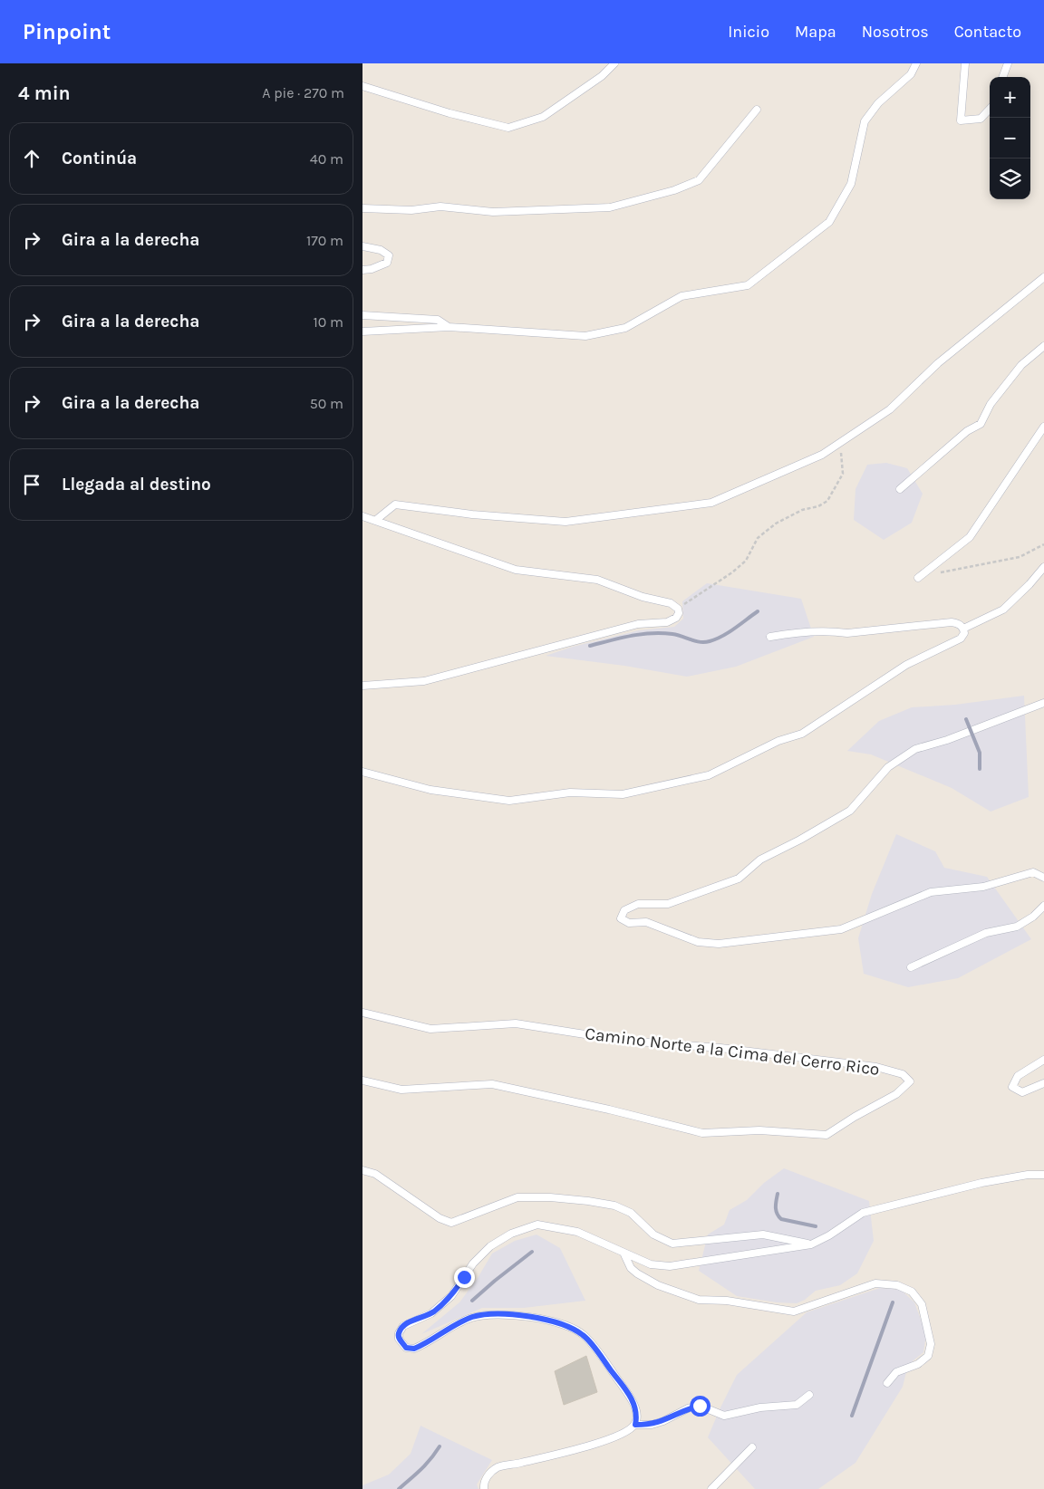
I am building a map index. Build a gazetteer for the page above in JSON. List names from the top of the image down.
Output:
{
  "streets": {
    "lane": ["Camino Norte a la Cima del Cerro Rico"]
  },
  "page": {
    "header": "Pinpoint",
    "nav": [
      "Inicio",
      "Mapa",
      "Nosotros",
      "Contacto"
    ],
    "heading": ["4 min", "A pie · 270 m"],
    "map_buttons": ["+", "−"],
    "list": [
      ["Continúa", "40 m"],
      ["Gira a la derecha", "170 m"],
      ["Gira a la derecha", "10 m"],
      ["Gira a la derecha", "50 m"],
      "Llegada al destino"
    ]
  }
}
